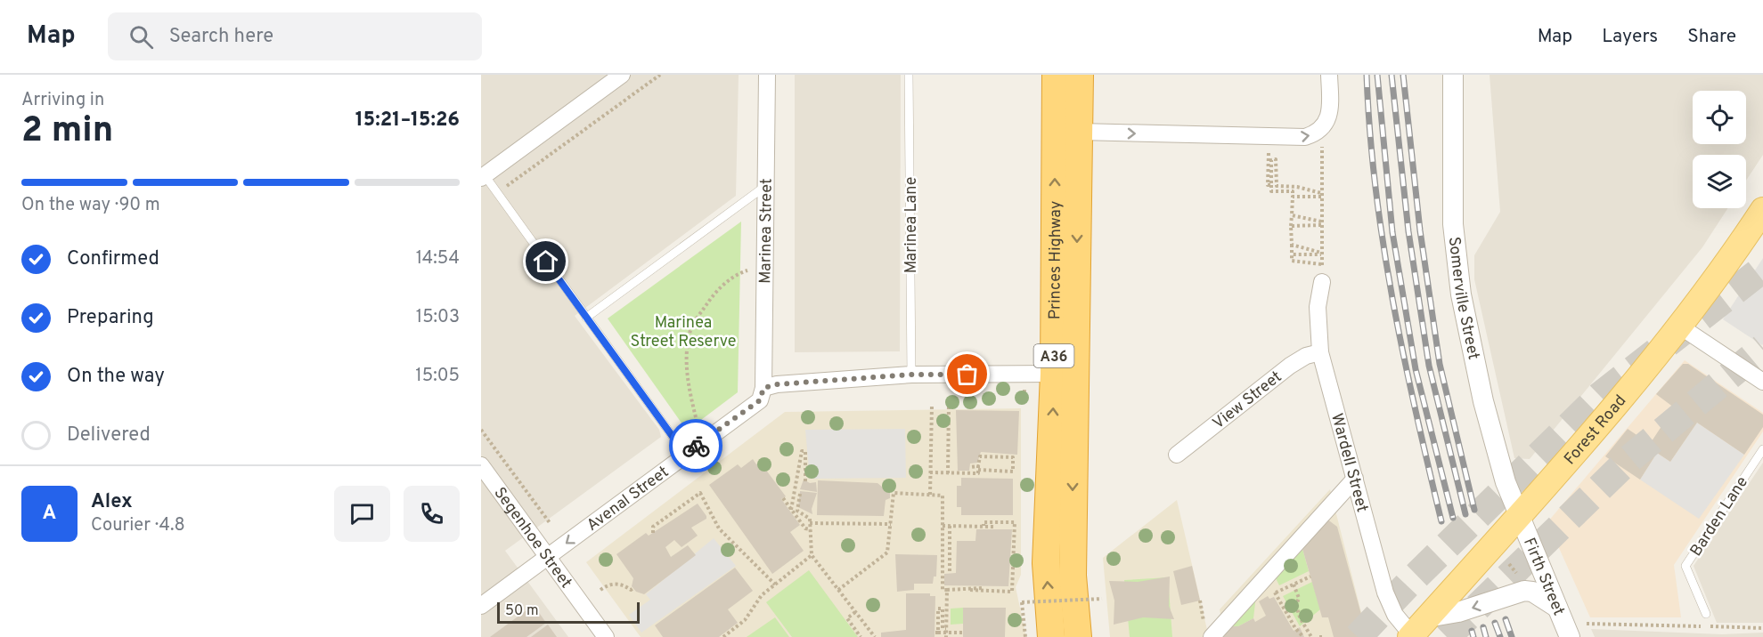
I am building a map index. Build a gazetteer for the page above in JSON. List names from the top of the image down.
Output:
{
  "streets": {
    "highway": ["Princes Highway", "A36"],
    "main road": ["Forest Road"],
    "street": [
      "Marinea Street",
      "Somerville Street",
      "View Street",
      "Wardell Street",
      "Avenal Street",
      "Segenhoe Street",
      "Firth Street"
    ],
    "lane": ["Marinea Lane", "Barden Lane"]
  },
  "crossings": [
    ["Marinea Street", "Avenal Street"],
    ["Somerville Street", "Forest Road"],
    ["Somerville Street", "Firth Street"],
    ["View Street", "Wardell Street"],
    ["Forest Road", "Wardell Street"],
    ["Forest Road", "Firth Street"],
    ["Avenal Street", "Segenhoe Street"]
  ],
  "one_way": ["Avenal Street"],
  "parks": ["Marinea Street Reserve"],
  "scale_bar": "50 m",
  "page": {
    "header": "Map",
    "search": "Search here",
    "nav": ["Map", "Layers", "Share"],
    "heading": ["2 min", "Arriving in", "15:21–15:26"],
    "panel": ["Alex", "Courier · 4.8"],
    "bar": "On the way · 90 m",
    "list": [
      ["Confirmed", "14:54"],
      ["Preparing", "15:03"],
      ["On the way", "15:05"],
      "Delivered"
    ],
    "round": "A",
    "scale": "50 m"
  }
}
